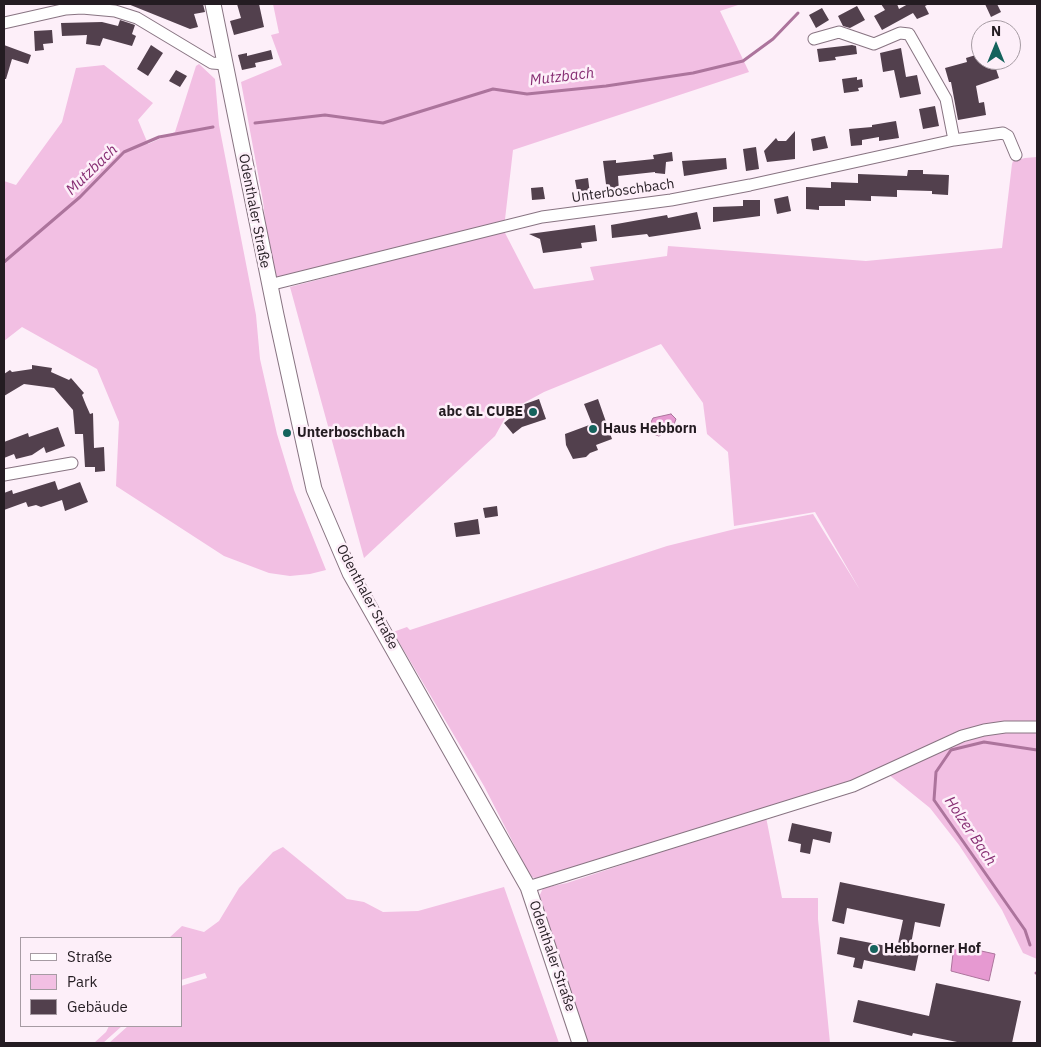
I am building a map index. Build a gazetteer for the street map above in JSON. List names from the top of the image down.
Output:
{
  "streets": {
    "main road": ["Odenthaler Straße"],
    "street": ["Unterboschbach"]
  },
  "crossings": [
    ["Unterboschbach", "Odenthaler Straße"]
  ],
  "water": ["Mutzbach", "Holzer Bach"],
  "places": [
    "abc GL CUBE",
    "Haus Hebborn",
    "Unterboschbach",
    "Hebborner Hof"
  ],
  "legend": ["Straße", "Park", "Gebäude"],
  "north": "top"
}
